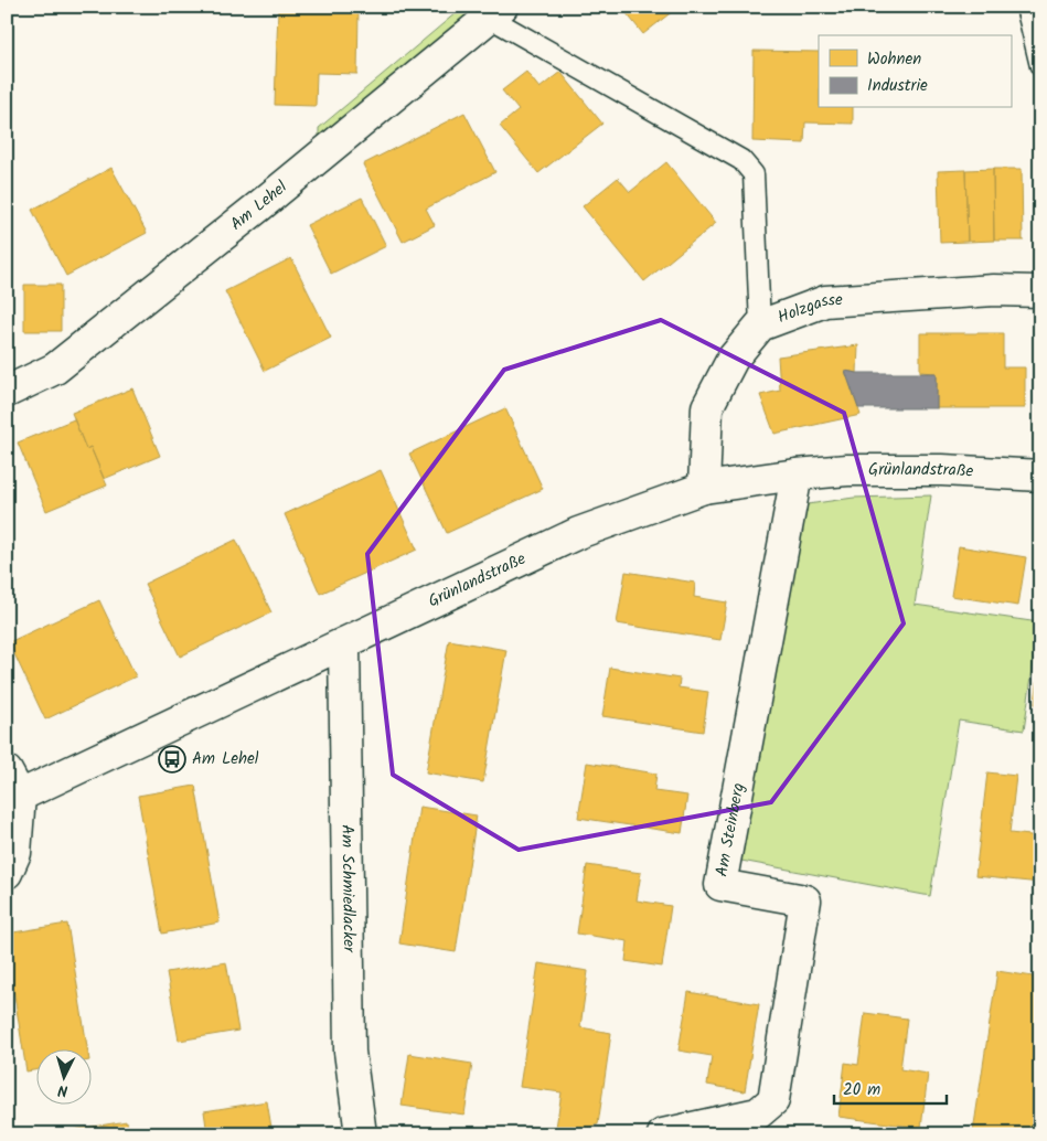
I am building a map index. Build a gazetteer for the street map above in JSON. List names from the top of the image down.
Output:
{
  "streets": {
    "street": [
      "Am Lehel",
      "Holzgasse",
      "Grünlandstraße",
      "Am Steinberg",
      "Am Schmiedlacker"
    ]
  },
  "crossings": [
    ["Holzgasse", "Grünlandstraße"],
    ["Grünlandstraße", "Am Steinberg"],
    ["Grünlandstraße", "Am Schmiedlacker"]
  ],
  "places": {
    "bus stop": ["Am Lehel"]
  },
  "legend": ["Wohnen", "Industrie"],
  "scale_bar": "20 m",
  "north": "bottom"
}
